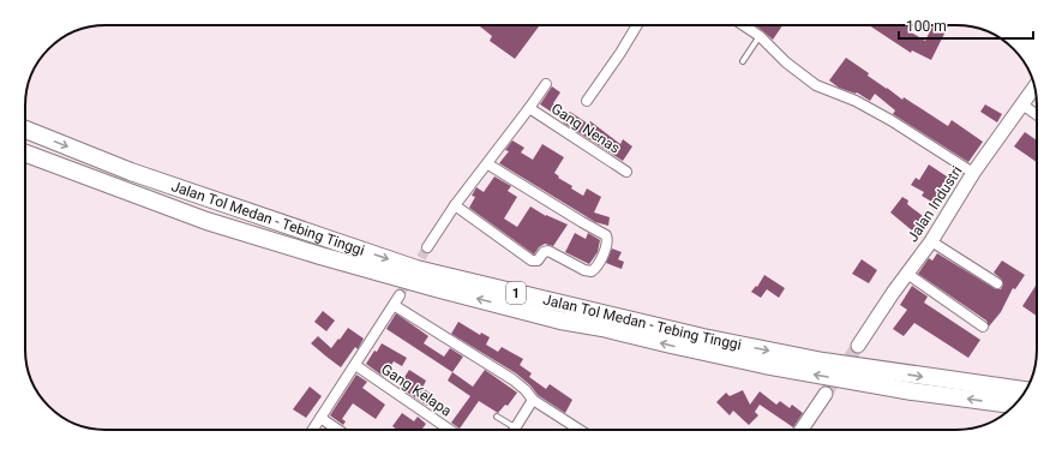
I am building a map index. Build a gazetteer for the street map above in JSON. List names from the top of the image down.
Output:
{
  "streets": {
    "highway": ["Jalan Tol Medan - Tebing Tinggi", "1"],
    "street": ["Gang Nenas", "Jalan Industri", "Gang Kelapa"]
  },
  "scale_bar": "100 m"
}
